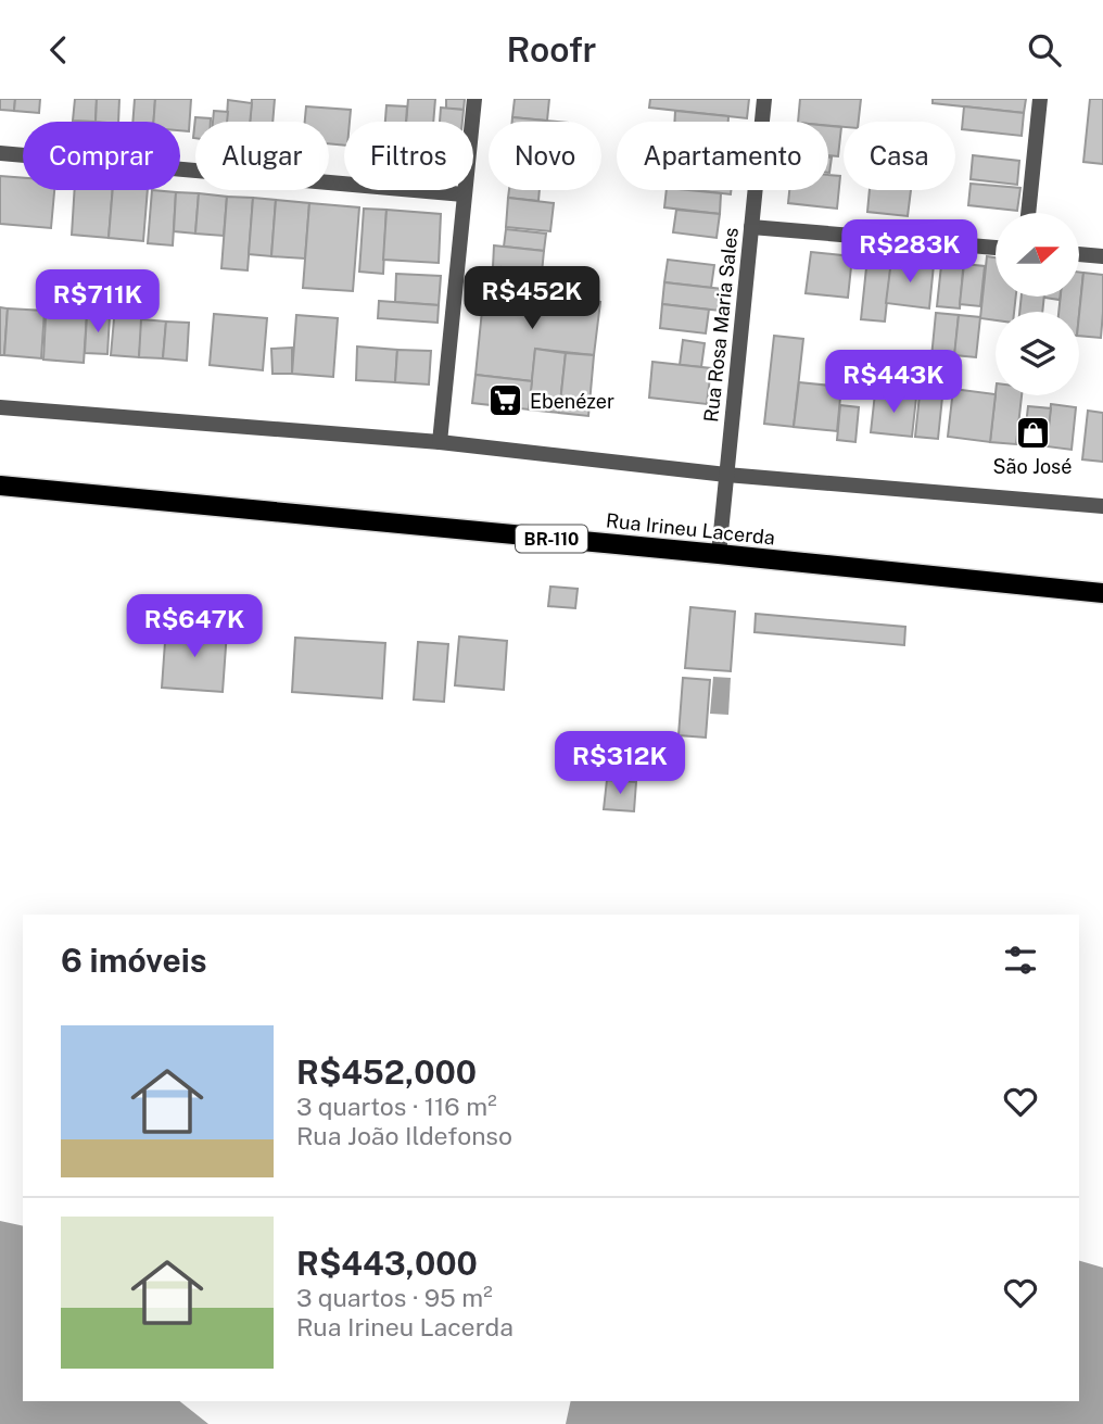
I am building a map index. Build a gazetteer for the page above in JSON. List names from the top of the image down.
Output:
{
  "streets": {
    "main road": ["Rua Irineu Lacerda", "BR-110"],
    "street": ["Rua Rosa Maria Sales"]
  },
  "crossings": [
    ["Rua Rosa Maria Sales", "Rua Irineu Lacerda"]
  ],
  "places": {
    "supermarket": ["Ebenézer"],
    "shop": ["São José"]
  },
  "north": "right",
  "page": {
    "header": "Roofr",
    "chip": [
      "Comprar",
      "Alugar",
      "Filtros",
      "Novo",
      "Apartamento",
      "Casa"
    ],
    "price": [
      "R$283K",
      "R$452K",
      "R$711K",
      "R$443K",
      "R$647K",
      "R$312K"
    ],
    "heading": "6 imóveis",
    "list": [
      {
        "name": "R$452,000",
        "note": "3 quartos · 116 m² · Rua João Ildefonso"
      },
      {
        "name": "R$443,000",
        "note": "3 quartos · 95 m² · Rua Irineu Lacerda"
      }
    ]
  }
}
